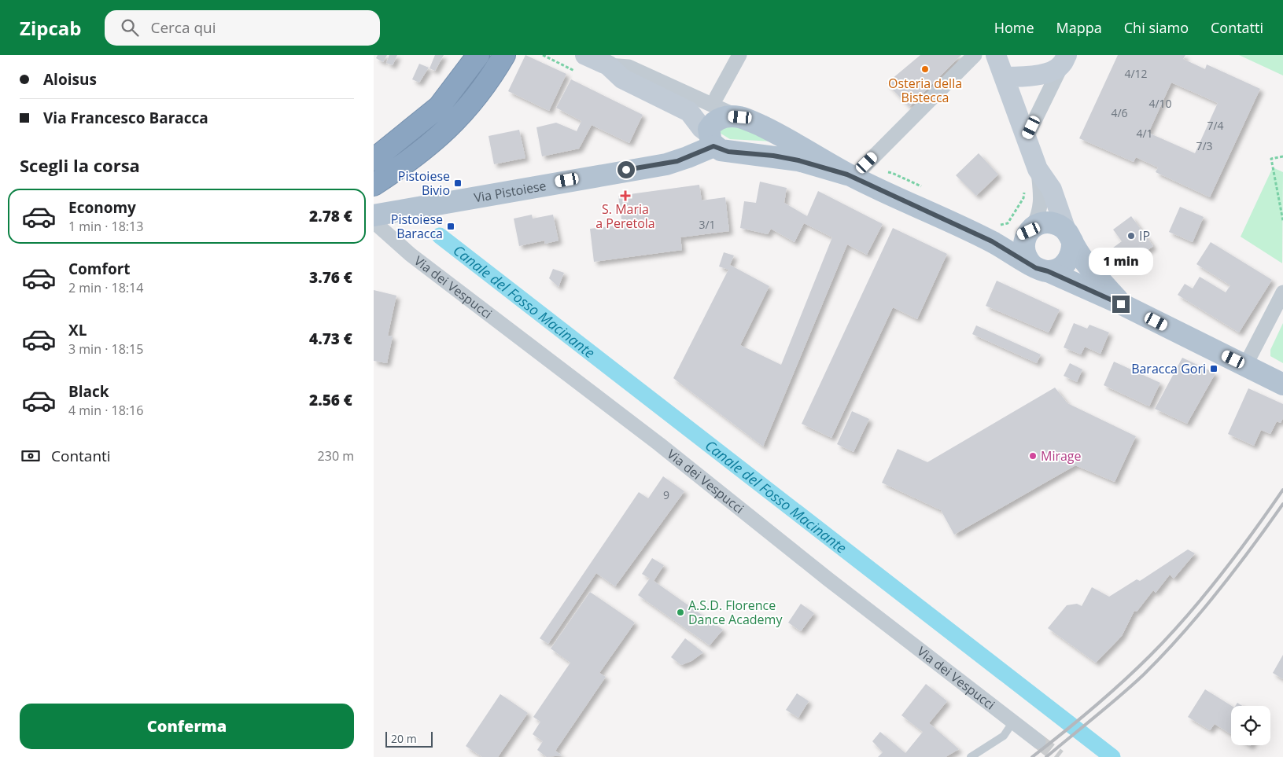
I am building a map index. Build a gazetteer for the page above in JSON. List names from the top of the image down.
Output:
{
  "streets": {
    "main road": ["Via Pistoiese"],
    "street": ["Via dei Vespucci"]
  },
  "water": ["Canale del Fosso Macinante"],
  "places": {
    "other": [
      "Osteria della Bistecca",
      "IP",
      "Mirage",
      "A.S.D. Florence Dance Academy"
    ],
    "transit": ["Pistoiese Bivio", "Pistoiese Baracca", "Baracca Gori"],
    "health": ["S. Maria a Peretola"]
  },
  "house_numbers": [
    "4/12",
    "4/10",
    "4/6",
    "7/4",
    "4/1",
    "7/3",
    "3/1",
    "9"
  ],
  "scale_bar": "20 m",
  "page": {
    "header": "Zipcab",
    "search": "Cerca qui",
    "nav": [
      "Home",
      "Mappa",
      "Chi siamo",
      "Contatti"
    ],
    "banner": ["Aloisus", "Via Francesco Baracca"],
    "heading": "Scegli la corsa",
    "list": [
      {
        "name": "Economy",
        "note": "1 min · 18:13",
        "value": "2.78 €"
      },
      {
        "name": "Comfort",
        "note": "2 min · 18:14",
        "value": "3.76 €"
      },
      {
        "name": "XL",
        "note": "3 min · 18:15",
        "value": "4.73 €"
      },
      {
        "name": "Black",
        "note": "4 min · 18:16",
        "value": "2.56 €"
      }
    ],
    "bubble": "1 min",
    "pay": ["Contanti", "230 m"],
    "buttons": "Conferma",
    "scale": "20 m"
  }
}
